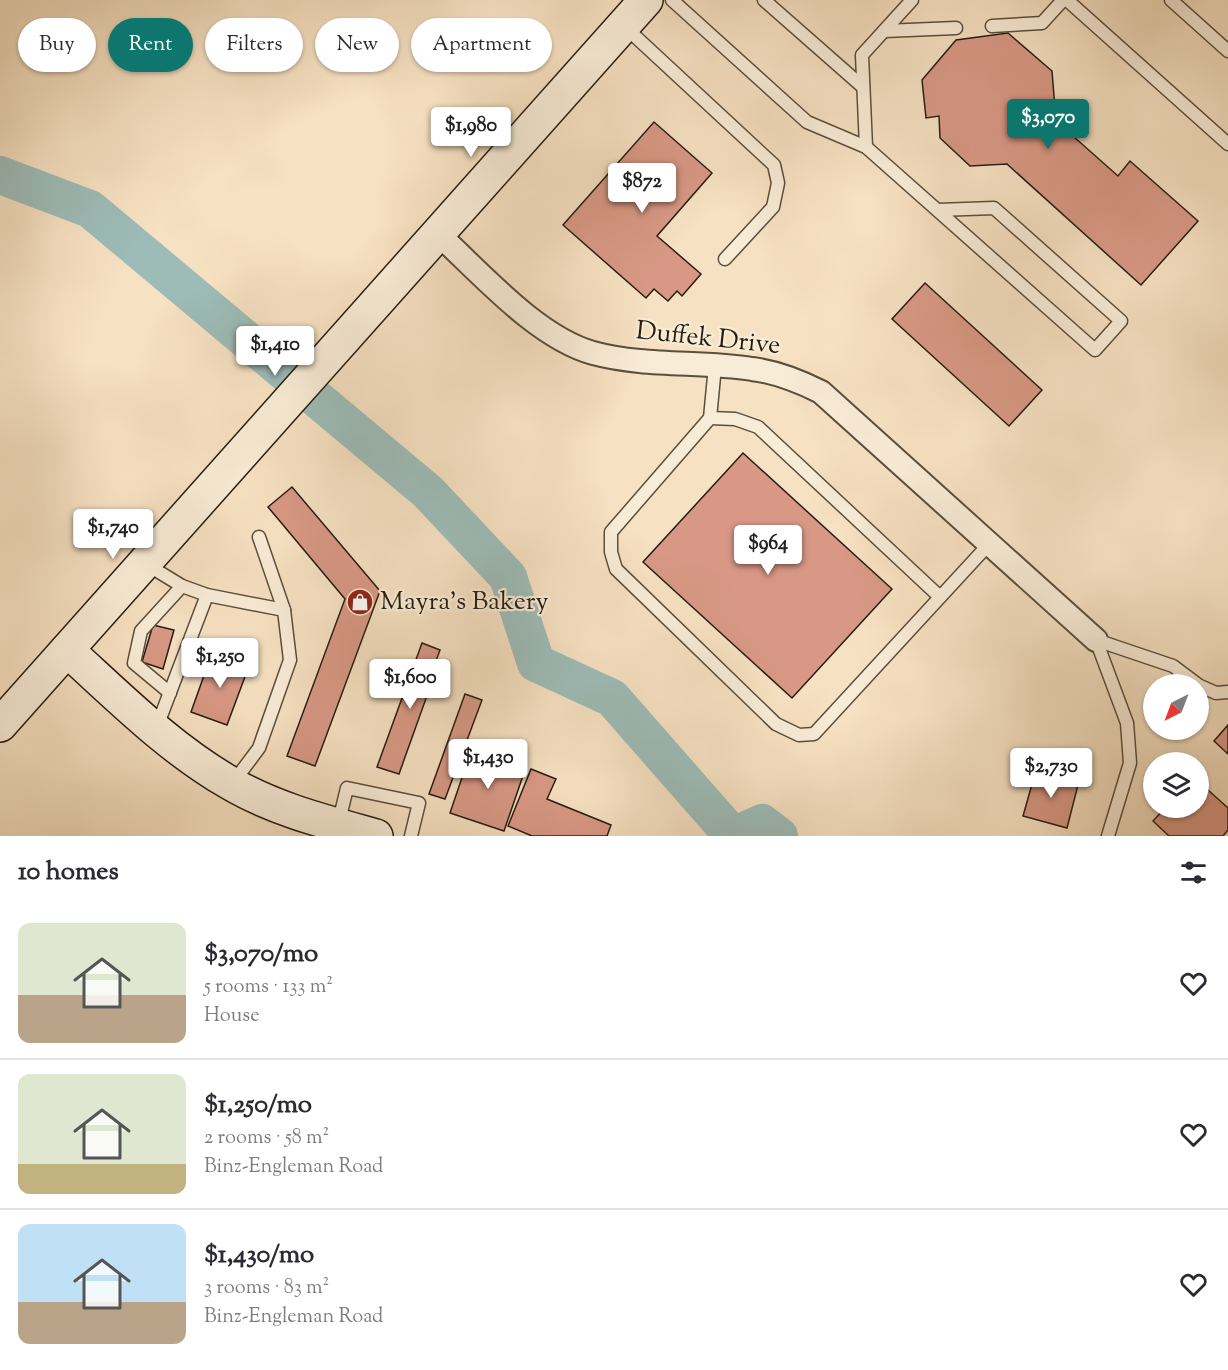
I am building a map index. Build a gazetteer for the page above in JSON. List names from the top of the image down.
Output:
{
  "streets": {
    "street": ["Duffek Drive"]
  },
  "places": {
    "shop": ["Mayra's Bakery"]
  },
  "north": "bottom left",
  "page": {
    "chip": [
      "Buy",
      "Rent",
      "Filters",
      "New",
      "Apartment"
    ],
    "price": [
      "$3,070",
      "$1,980",
      "$872",
      "$1,410",
      "$1,740",
      "$964",
      "$1,250",
      "$1,600",
      "$1,430",
      "$2,730"
    ],
    "heading": "10 homes",
    "list": [
      {
        "name": "$3,070/mo",
        "note": "5 rooms · 133 m² · House"
      },
      {
        "name": "$1,250/mo",
        "note": "2 rooms · 58 m² · Binz-Engleman Road"
      },
      {
        "name": "$1,430/mo",
        "note": "3 rooms · 83 m² · Binz-Engleman Road"
      }
    ]
  }
}
